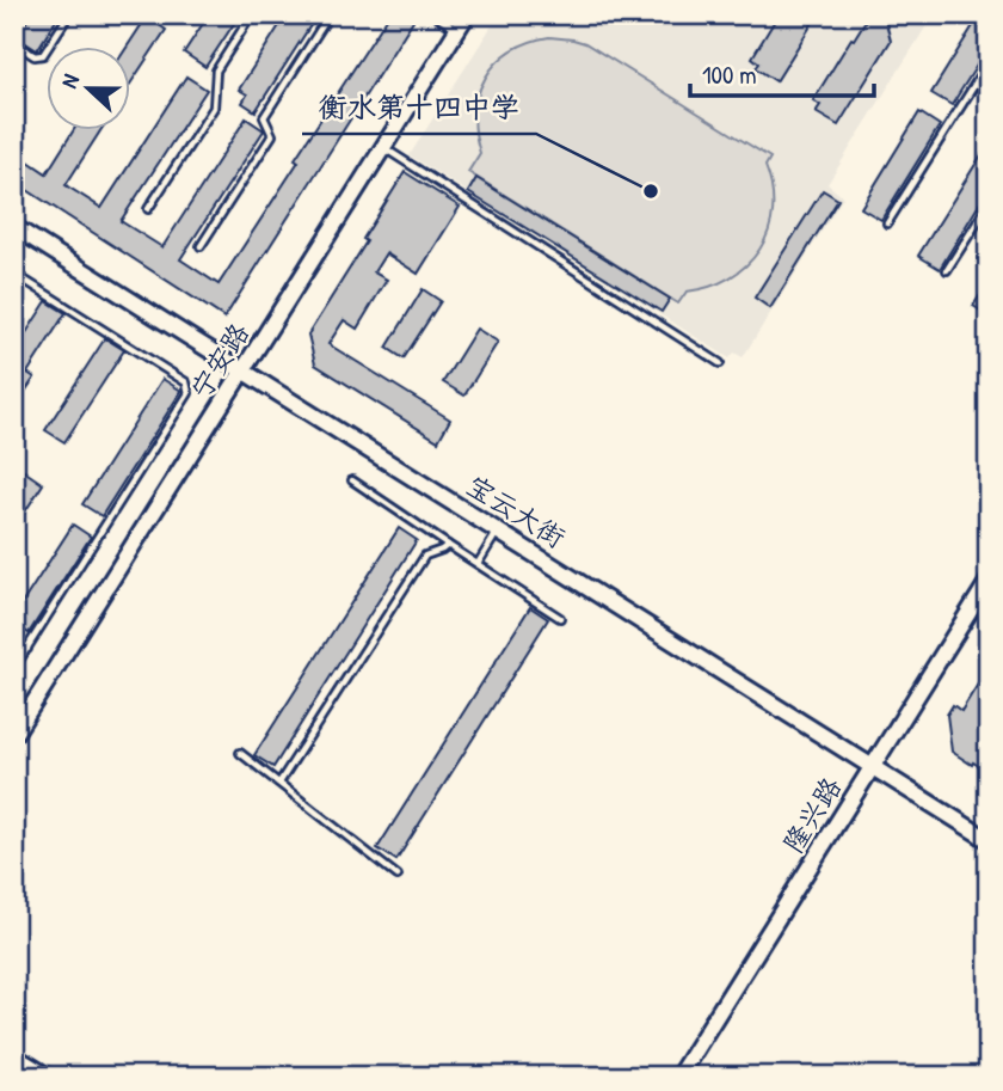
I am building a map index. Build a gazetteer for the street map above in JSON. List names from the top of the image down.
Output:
{
  "streets": {
    "street": ["宁安路", "宝云大街", "隆兴路"]
  },
  "crossings": [
    ["宁安路", "宝云大街"],
    ["宝云大街", "隆兴路"]
  ],
  "places": ["衡水第十四中学"],
  "scale_bar": "100 m",
  "north": "left"
}
